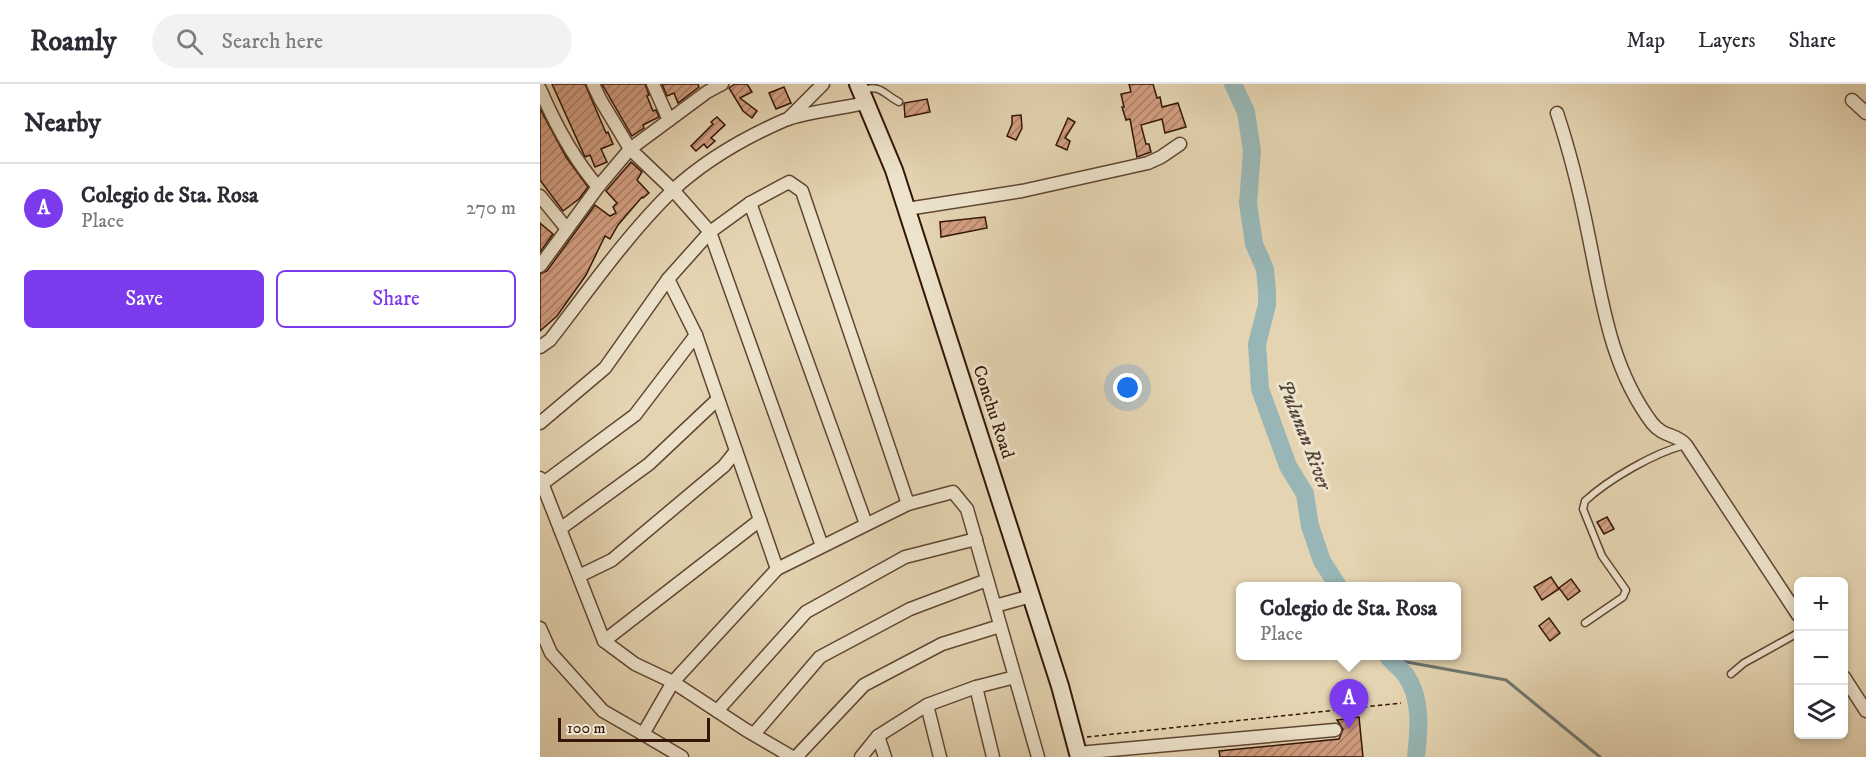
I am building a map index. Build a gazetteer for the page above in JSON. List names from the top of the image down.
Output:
{
  "streets": {
    "main road": ["Conchu Road"]
  },
  "water": ["Pulunan River"],
  "scale_bar": "100 m",
  "page": {
    "header": "Roamly",
    "search": "Search here",
    "nav": ["Map", "Layers", "Share"],
    "heading": "Nearby",
    "list": [
      {
        "mark": "A",
        "name": "Colegio de Sta. Rosa",
        "note": "Place",
        "value": "270 m"
      }
    ],
    "buttons": ["Save", "Share"],
    "map_buttons": ["+", "−"],
    "popup": ["Colegio de Sta. Rosa", "Place"],
    "pins": "A",
    "scale": "100 m"
  }
}
